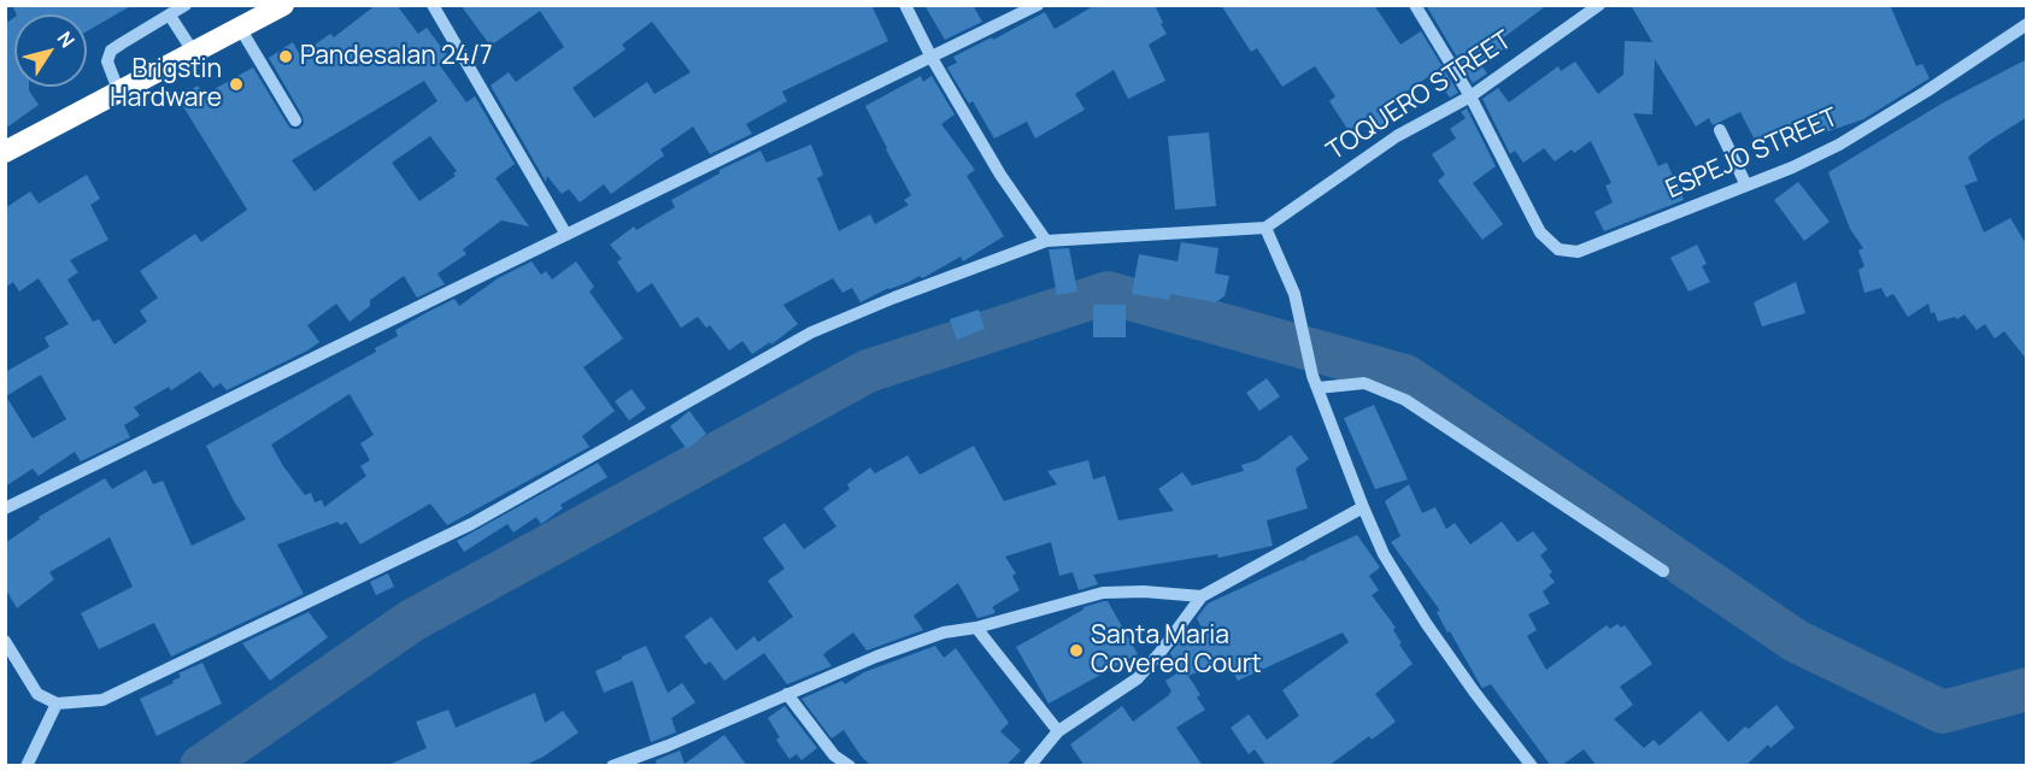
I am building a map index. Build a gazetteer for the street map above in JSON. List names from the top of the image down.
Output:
{
  "streets": {
    "street": ["TOQUERO STREET", "ESPEJO STREET"]
  },
  "crossings": [
    ["TOQUERO STREET", "ESPEJO STREET"]
  ],
  "places": ["Pandesalan 24/7", "Brigstin Hardware", "Santa Maria Covered Court"],
  "north": "top right"
}
